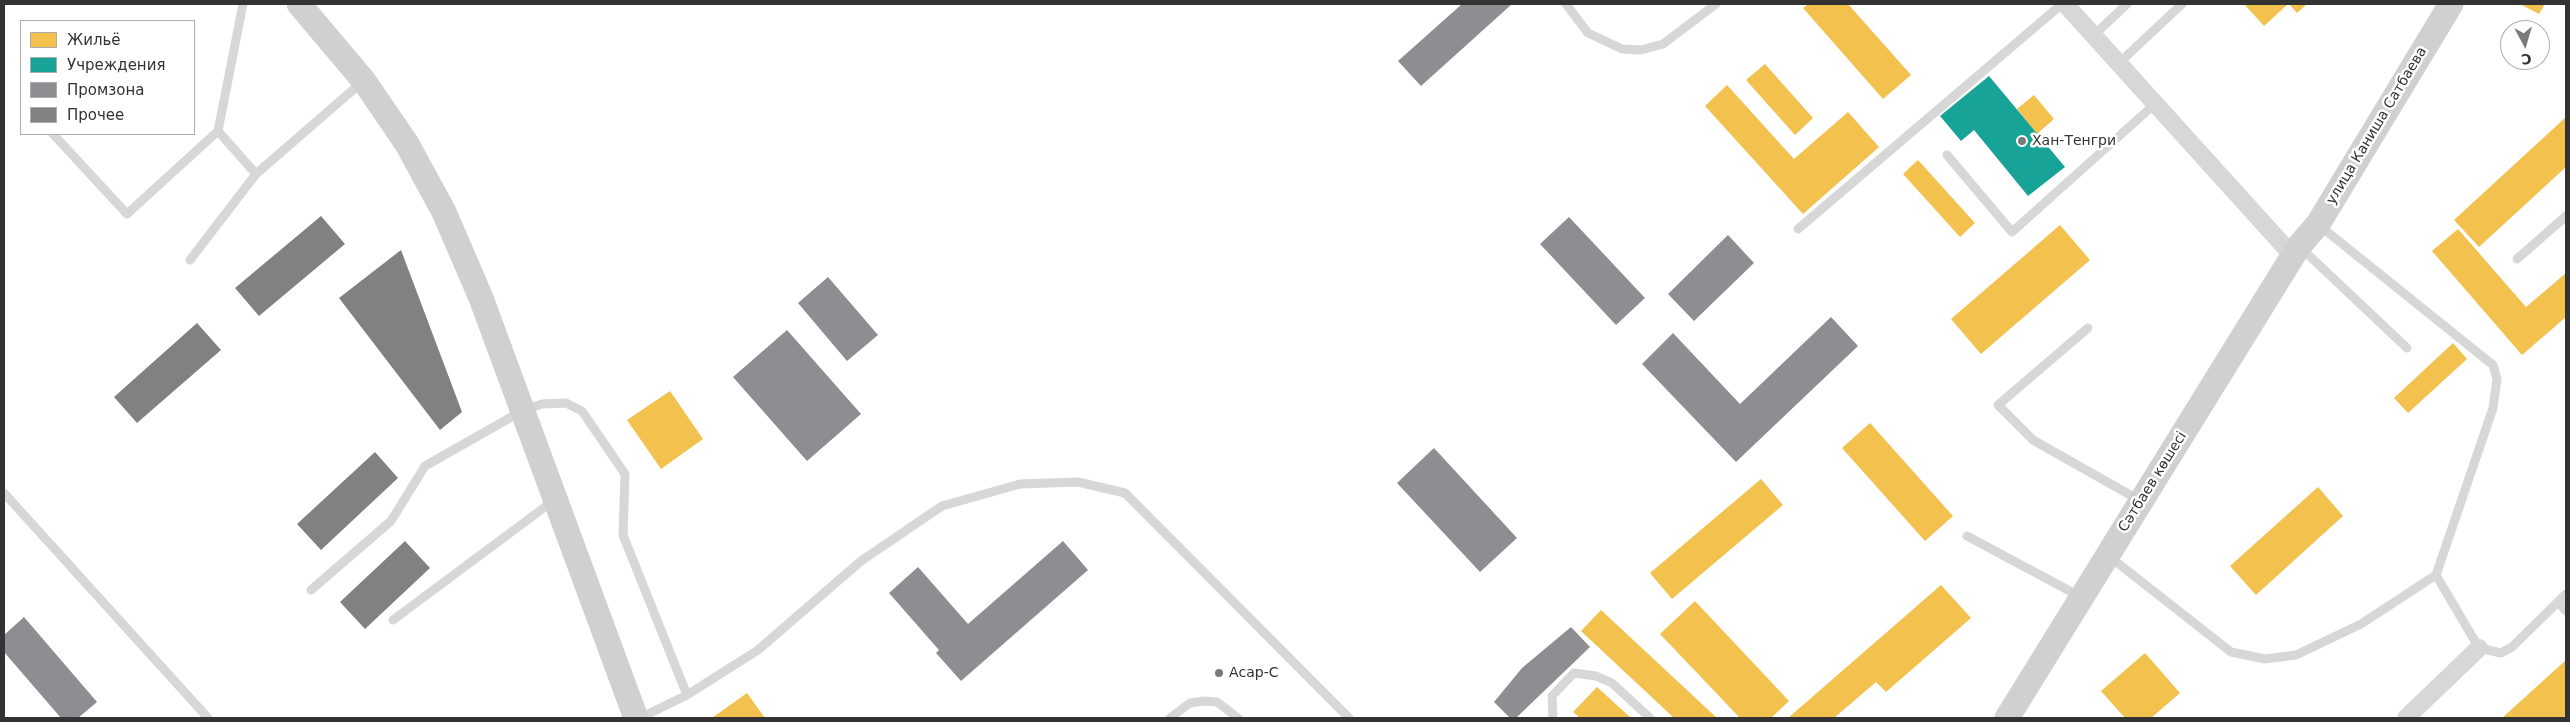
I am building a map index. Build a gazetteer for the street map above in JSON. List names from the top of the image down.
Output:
{
  "streets": {
    "main road": ["улица Каниша Сатбаева", "Сәтбаев көшесі"]
  },
  "crossings": [
    ["улица Каниша Сатбаева", "Сәтбаев көшесі"]
  ],
  "places": ["Хан-Тенгри", "Асар-С"],
  "legend": [
    "Жильё",
    "Учреждения",
    "Промзона",
    "Прочее"
  ],
  "north": "bottom"
}
